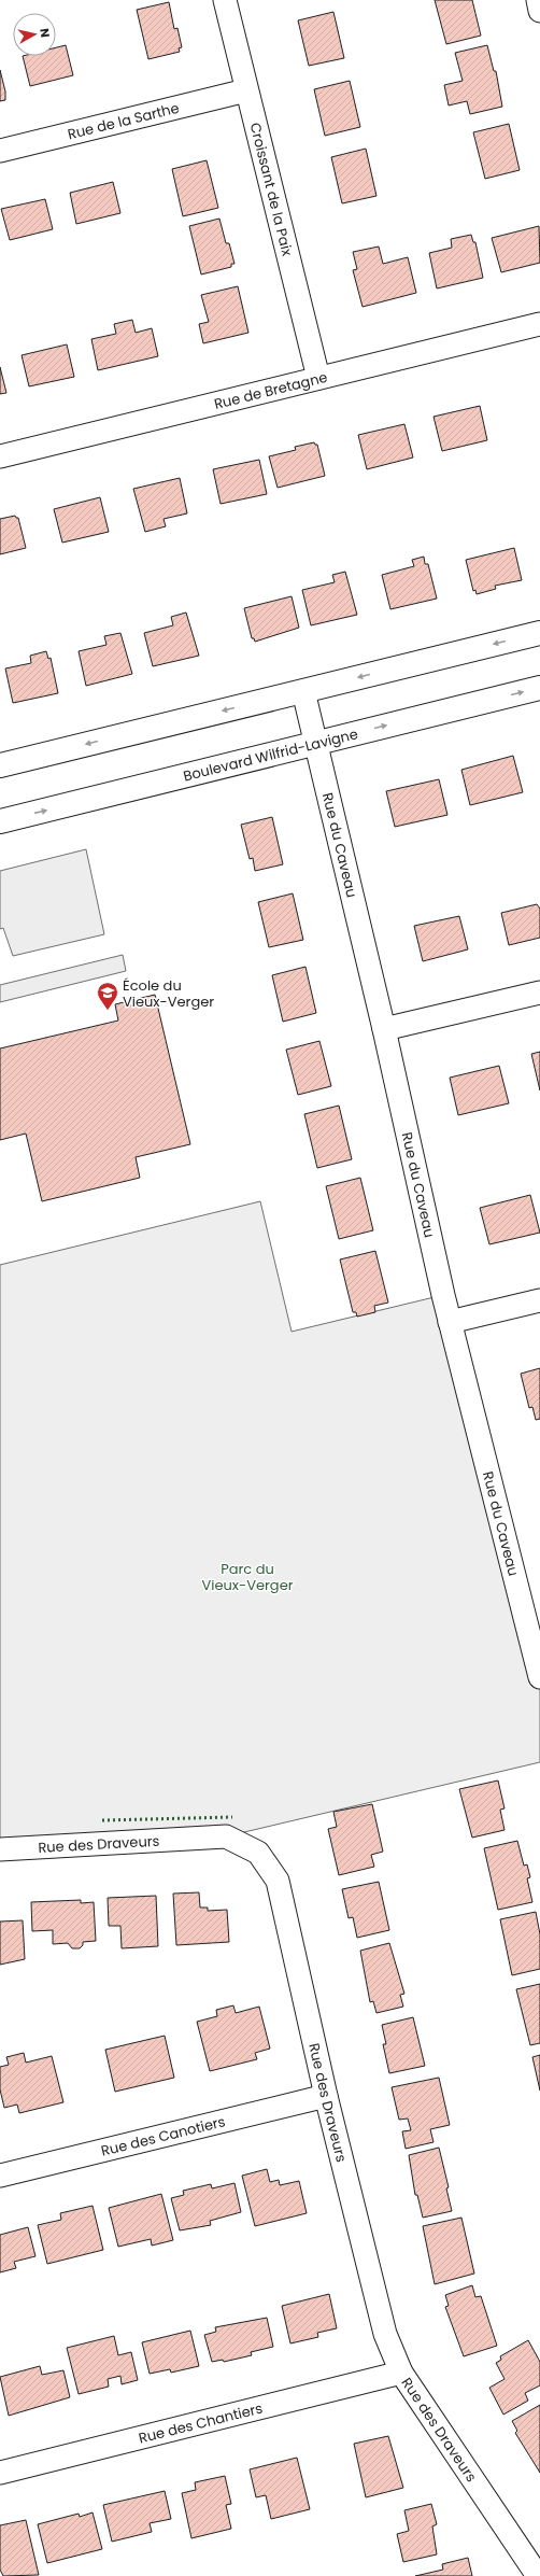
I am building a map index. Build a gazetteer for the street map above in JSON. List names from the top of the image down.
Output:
{
  "streets": {
    "main road": ["Boulevard Wilfrid-Lavigne"],
    "street": [
      "Rue de la Sarthe",
      "Croissant de la Paix",
      "Rue de Bretagne",
      "Rue du Caveau",
      "Rue des Draveurs",
      "Rue des Canotiers",
      "Rue des Chantiers"
    ]
  },
  "crossings": [
    ["Rue de la Sarthe", "Croissant de la Paix"],
    ["Croissant de la Paix", "Rue de Bretagne"],
    ["Boulevard Wilfrid-Lavigne", "Rue du Caveau"],
    ["Rue des Draveurs", "Rue des Canotiers"],
    ["Rue des Draveurs", "Rue des Chantiers"]
  ],
  "parks": ["Parc du Vieux-Verger"],
  "places": {
    "school or university": ["École du Vieux-Verger"]
  },
  "north": "right"
}
